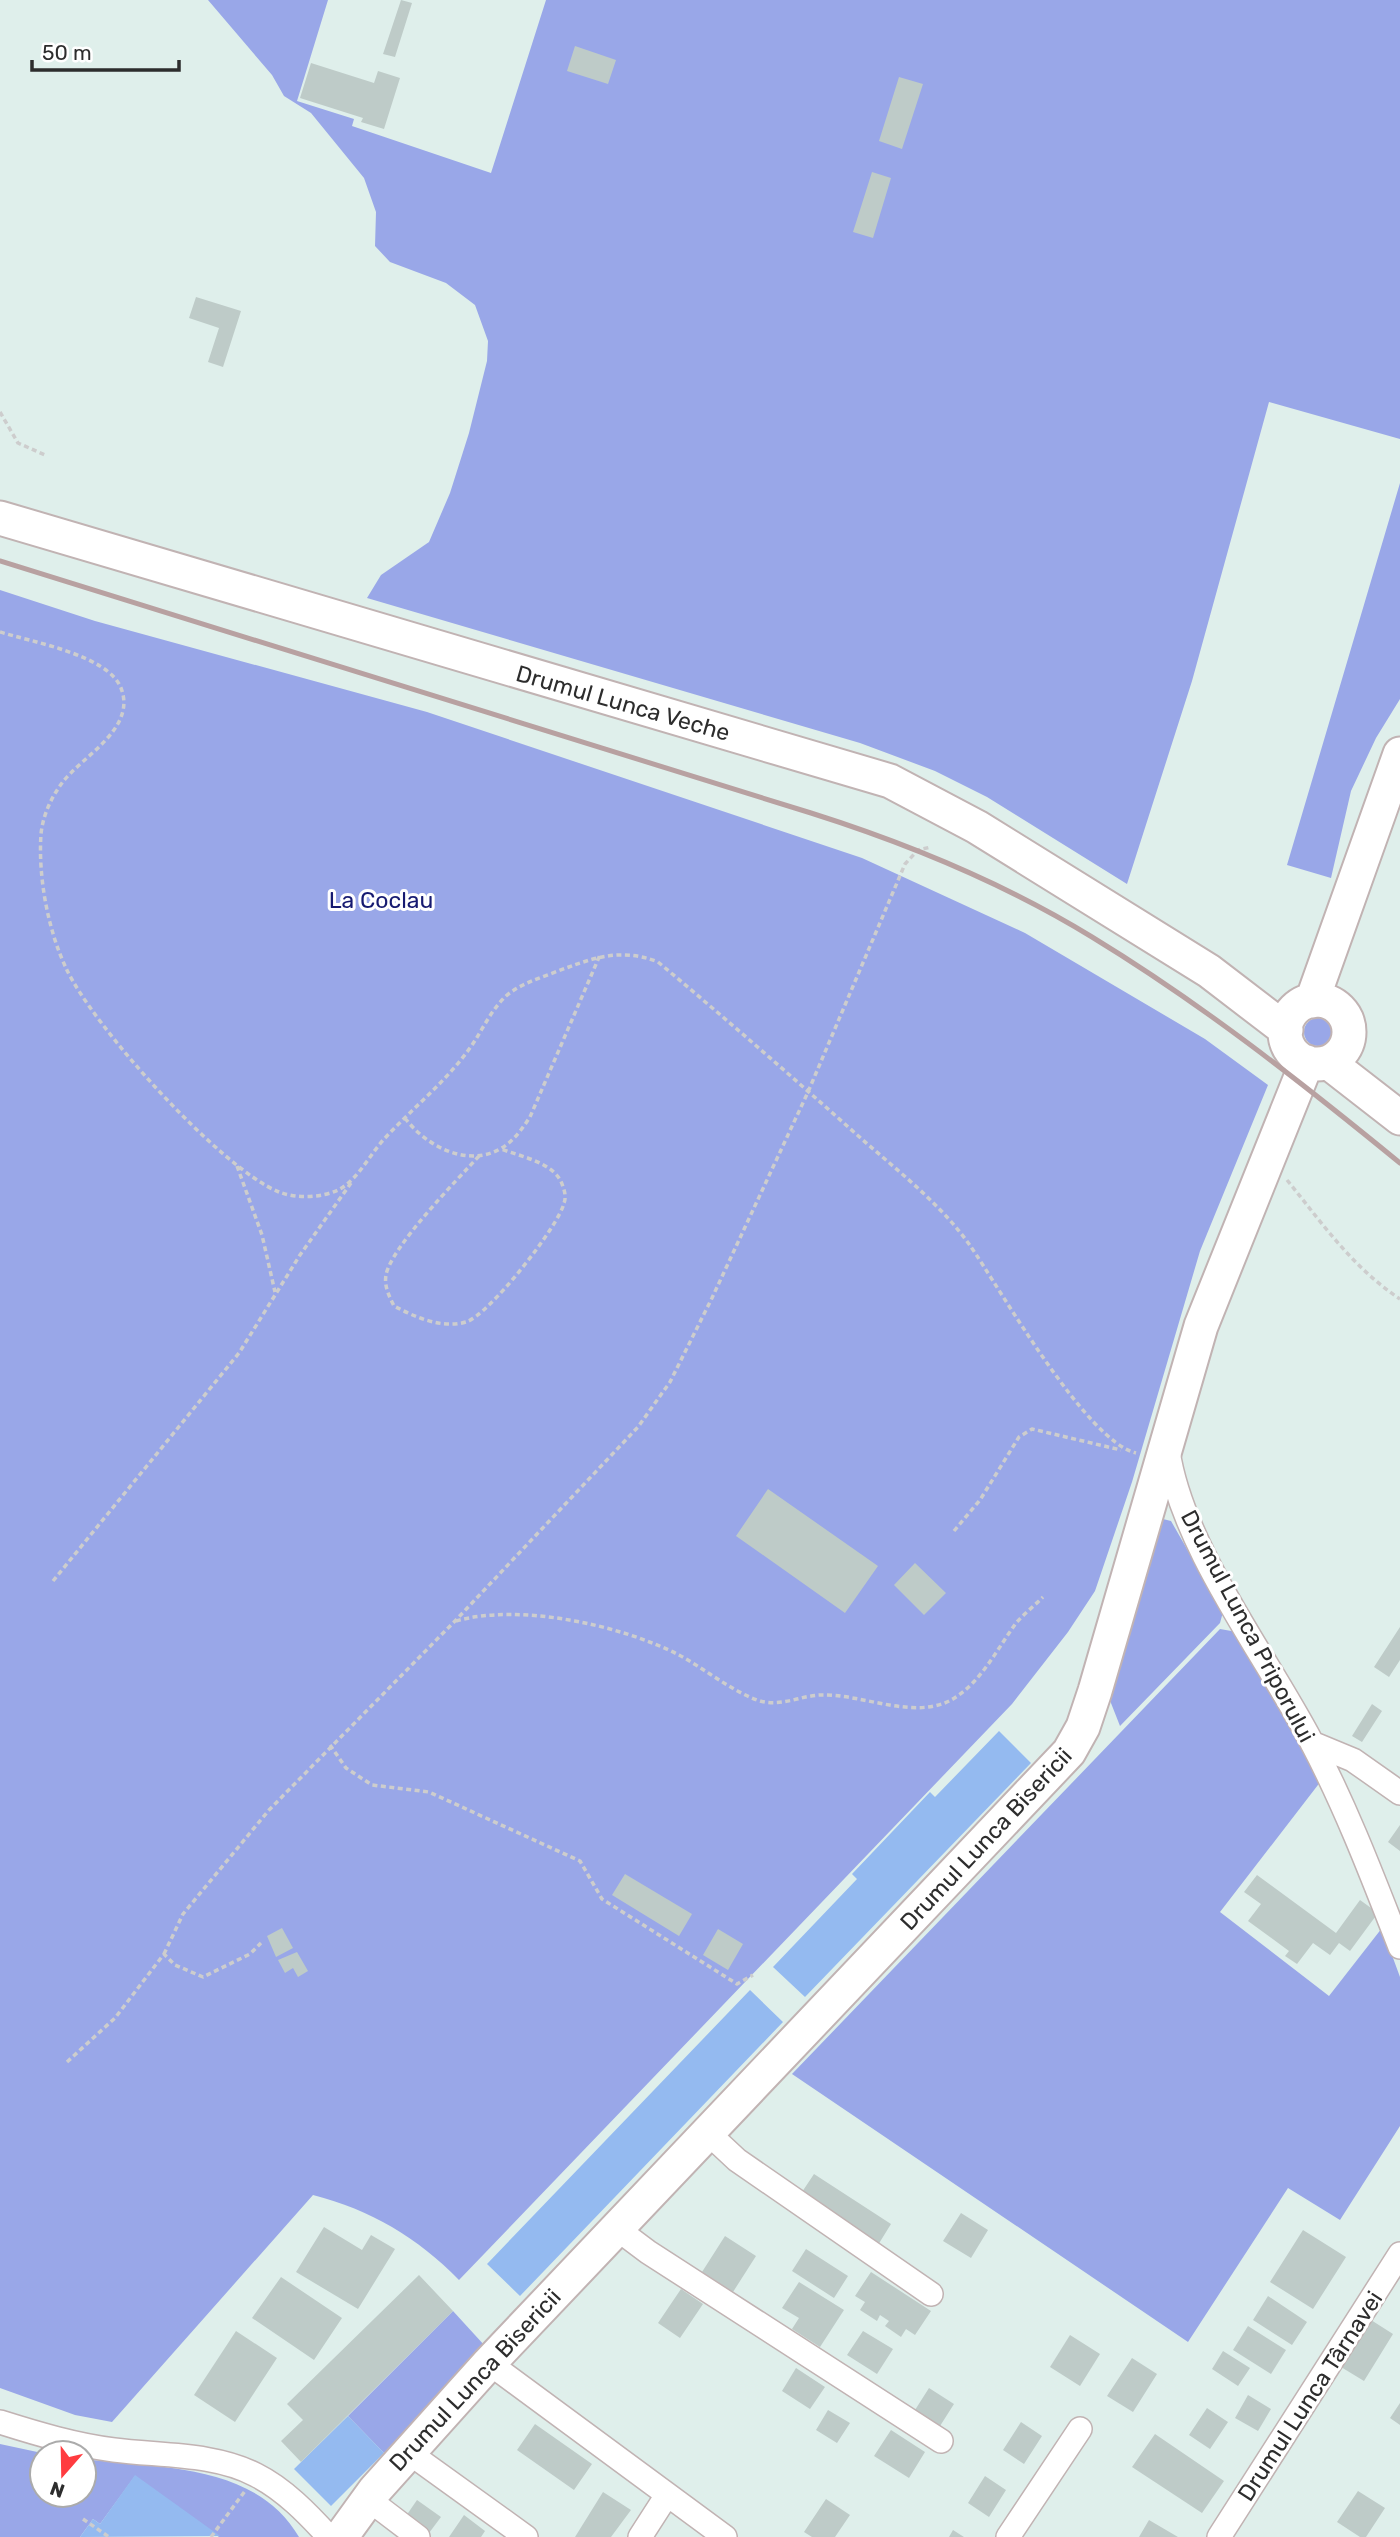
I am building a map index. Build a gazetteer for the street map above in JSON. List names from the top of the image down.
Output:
{
  "streets": {
    "street": [
      "Drumul Lunca Veche",
      "Drumul Lunca Priporului",
      "Drumul Lunca Bisericii",
      "Drumul Lunca Târnavei"
    ]
  },
  "crossings": [
    ["Drumul Lunca Priporului", "Drumul Lunca Bisericii"]
  ],
  "parks": ["La Coclau"],
  "scale_bar": "50 m",
  "north": "bottom"
}
